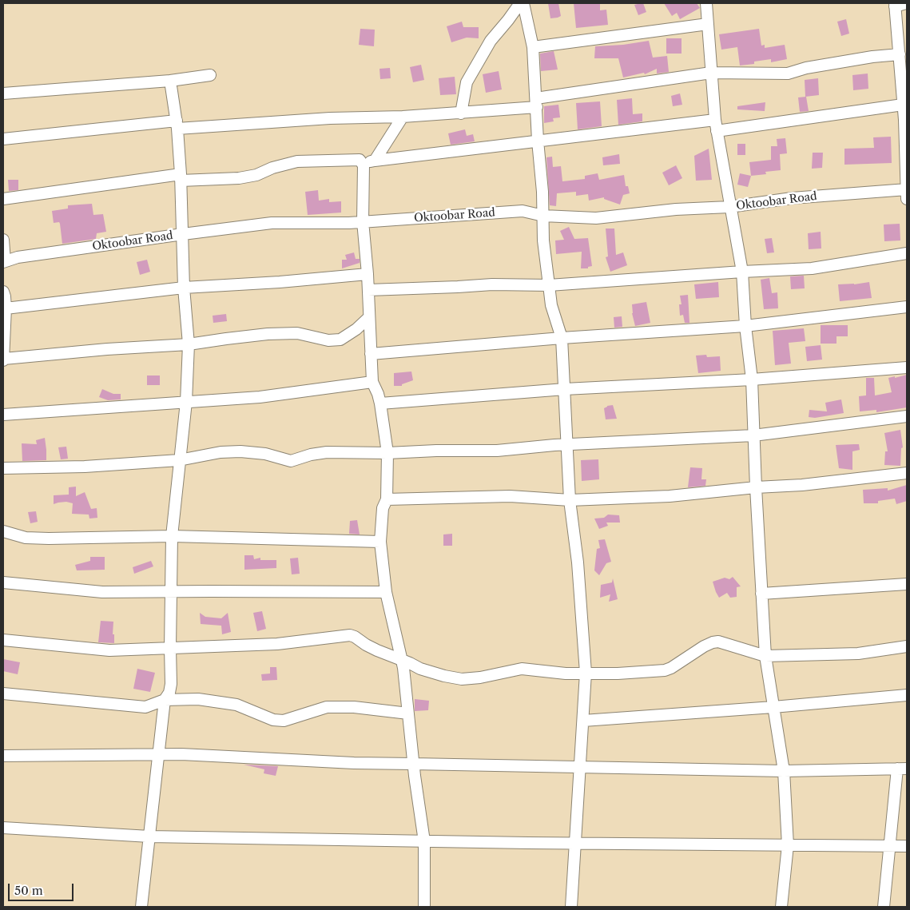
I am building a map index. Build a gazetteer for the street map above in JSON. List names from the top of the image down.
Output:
{
  "streets": {
    "street": ["Oktoobar Road"]
  },
  "scale_bar": "50 m"
}
